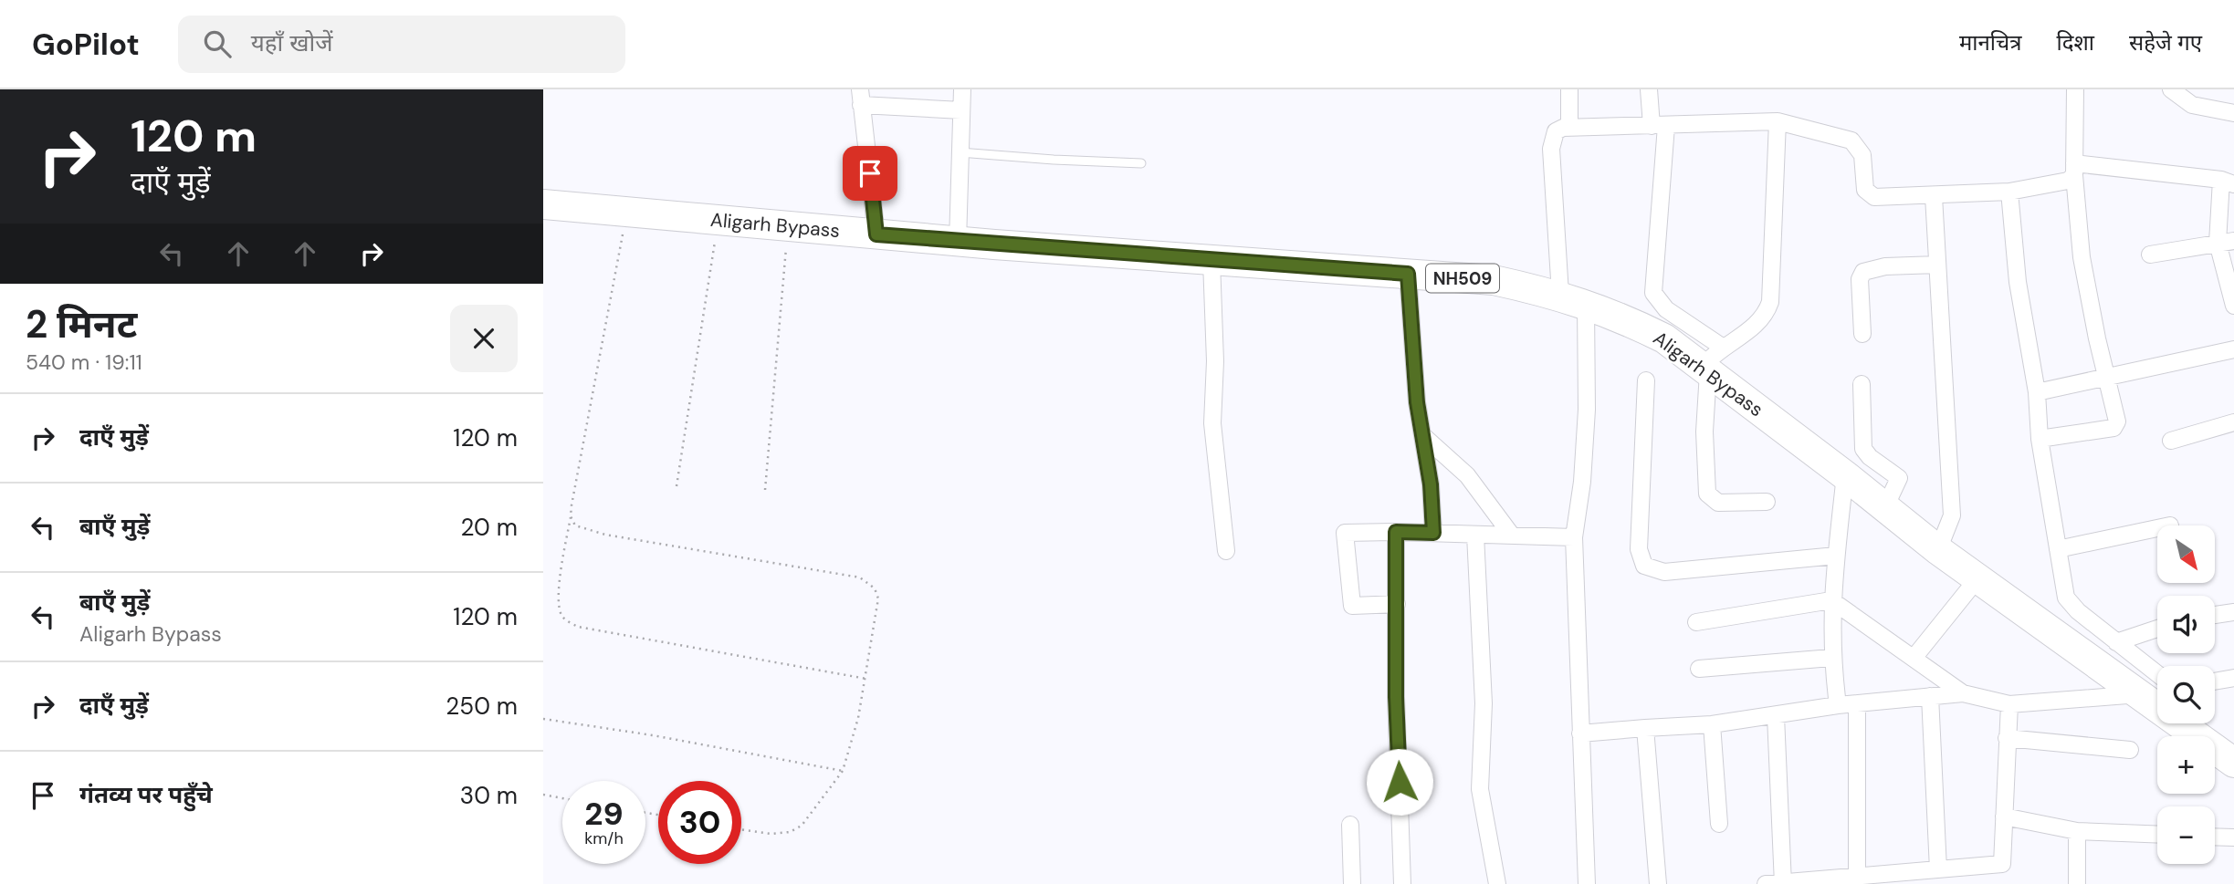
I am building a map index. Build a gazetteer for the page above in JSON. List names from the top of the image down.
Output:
{
  "streets": {
    "highway": ["Aligarh Bypass", "NH509"]
  },
  "north": "bottom right",
  "page": {
    "header": "GoPilot",
    "search": "यहाँ खोजें",
    "nav": ["मानचित्र", "दिशा", "सहेजे गए"],
    "turn": ["120 m", "दाएँ मुड़ें"],
    "heading": ["2 मिनट", "540 m · 19:11"],
    "list": [
      {
        "name": "दाएँ मुड़ें",
        "value": "120 m"
      },
      {
        "name": "बाएँ मुड़ें",
        "value": "20 m"
      },
      {
        "name": "बाएँ मुड़ें",
        "note": "Aligarh Bypass",
        "value": "120 m"
      },
      {
        "name": "दाएँ मुड़ें",
        "value": "250 m"
      },
      {
        "name": "गंतव्य पर पहुँचे",
        "value": "30 m"
      }
    ],
    "map_buttons": ["+", "−"],
    "speed": "29 km/h",
    "limit": "30"
  }
}
